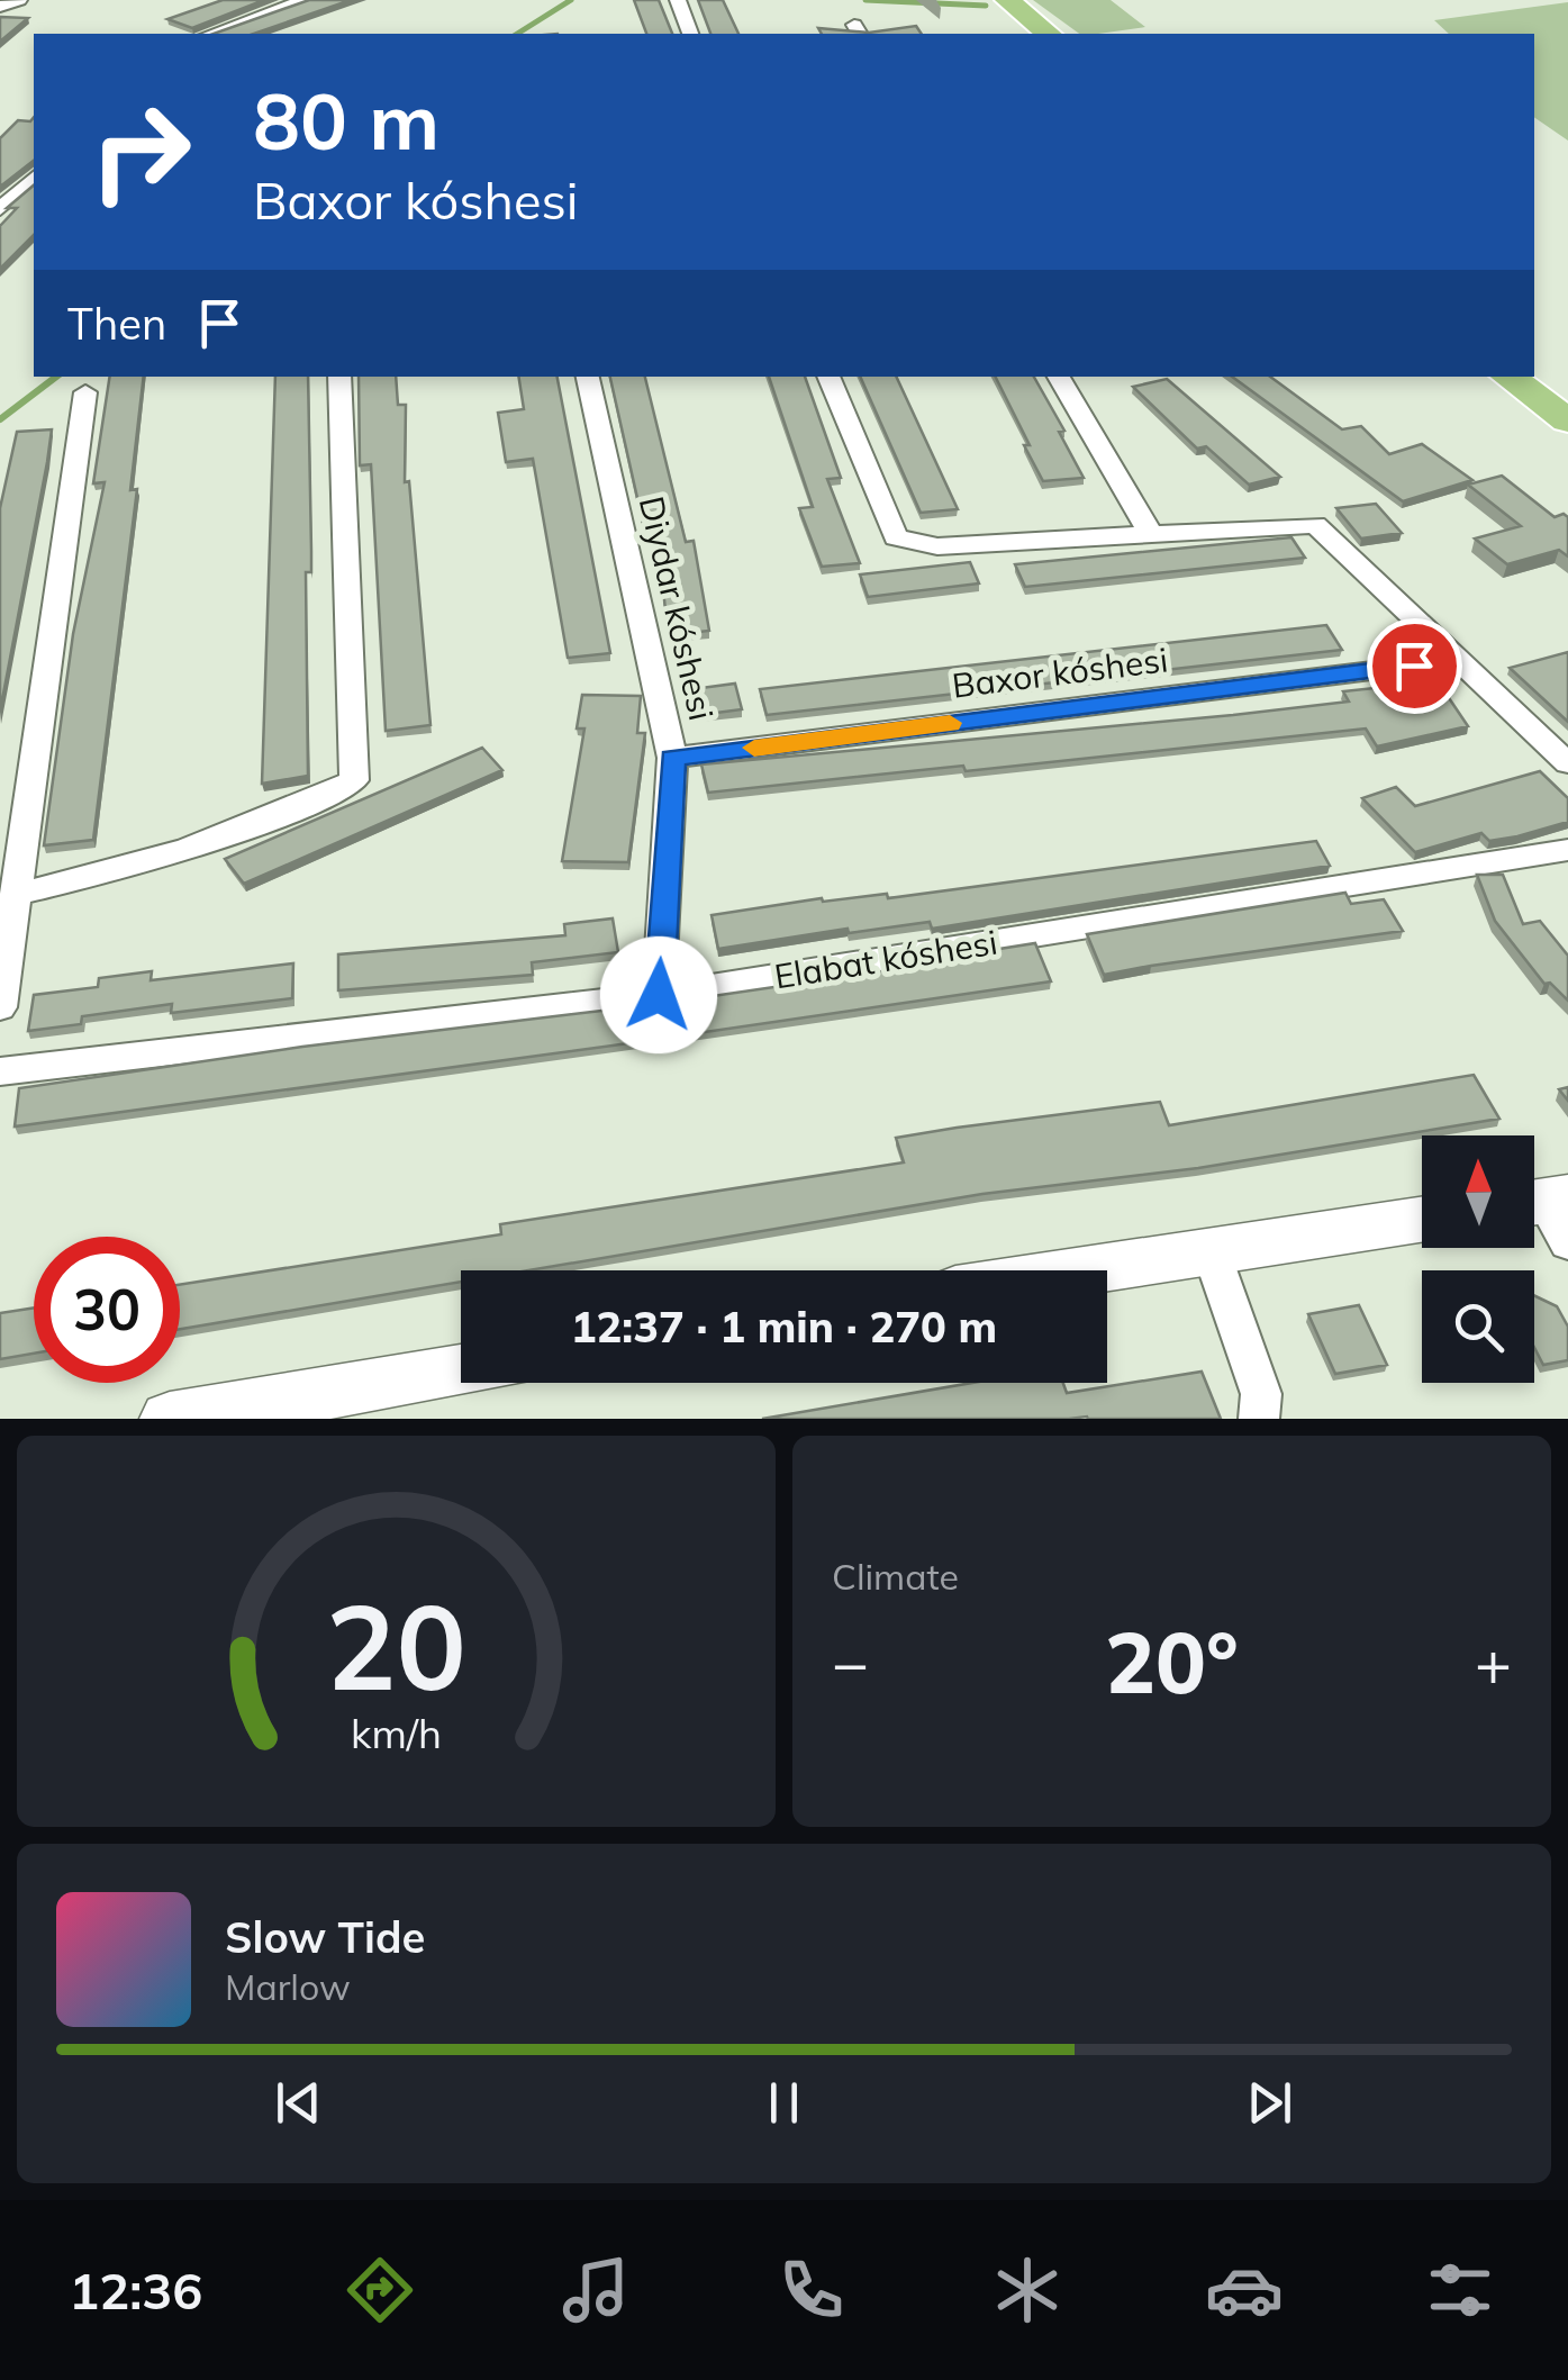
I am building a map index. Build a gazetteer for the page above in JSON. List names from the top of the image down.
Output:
{
  "streets": {
    "street": ["Diydar kóshesi", "Baxor kóshesi", "Elabat kóshesi"]
  },
  "crossings": [
    ["Diydar kóshesi", "Baxor kóshesi"],
    ["Diydar kóshesi", "Elabat kóshesi"]
  ],
  "north": "top",
  "page": {
    "turn": ["80 m", "Baxor kóshesi"],
    "then": "Then",
    "limit": "30",
    "trip": "12:37 · 1 min · 270 m",
    "tile": "Climate",
    "heat": ["−", "20°", "+"],
    "song": ["Slow Tide", "Marlow"],
    "tabs": "12:36",
    "gauge": ["20", "km/h"]
  }
}
